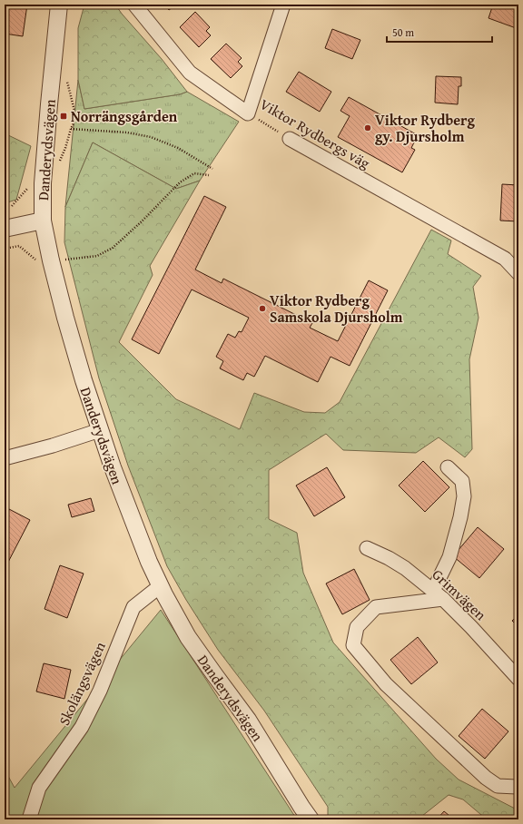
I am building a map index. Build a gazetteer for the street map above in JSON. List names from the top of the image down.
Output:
{
  "streets": {
    "street": [
      "Viktor Rydbergs väg",
      "Danderydsvägen",
      "Grimvägen",
      "Skolängsvägen"
    ]
  },
  "crossings": [
    ["Danderydsvägen", "Skolängsvägen"]
  ],
  "places": {
    "transit": ["Norrängsgården"],
    "other": ["Viktor Rydberg gy. Djursholm", "Viktor Rydberg Samskola Djursholm"]
  },
  "scale_bar": "50 m"
}
